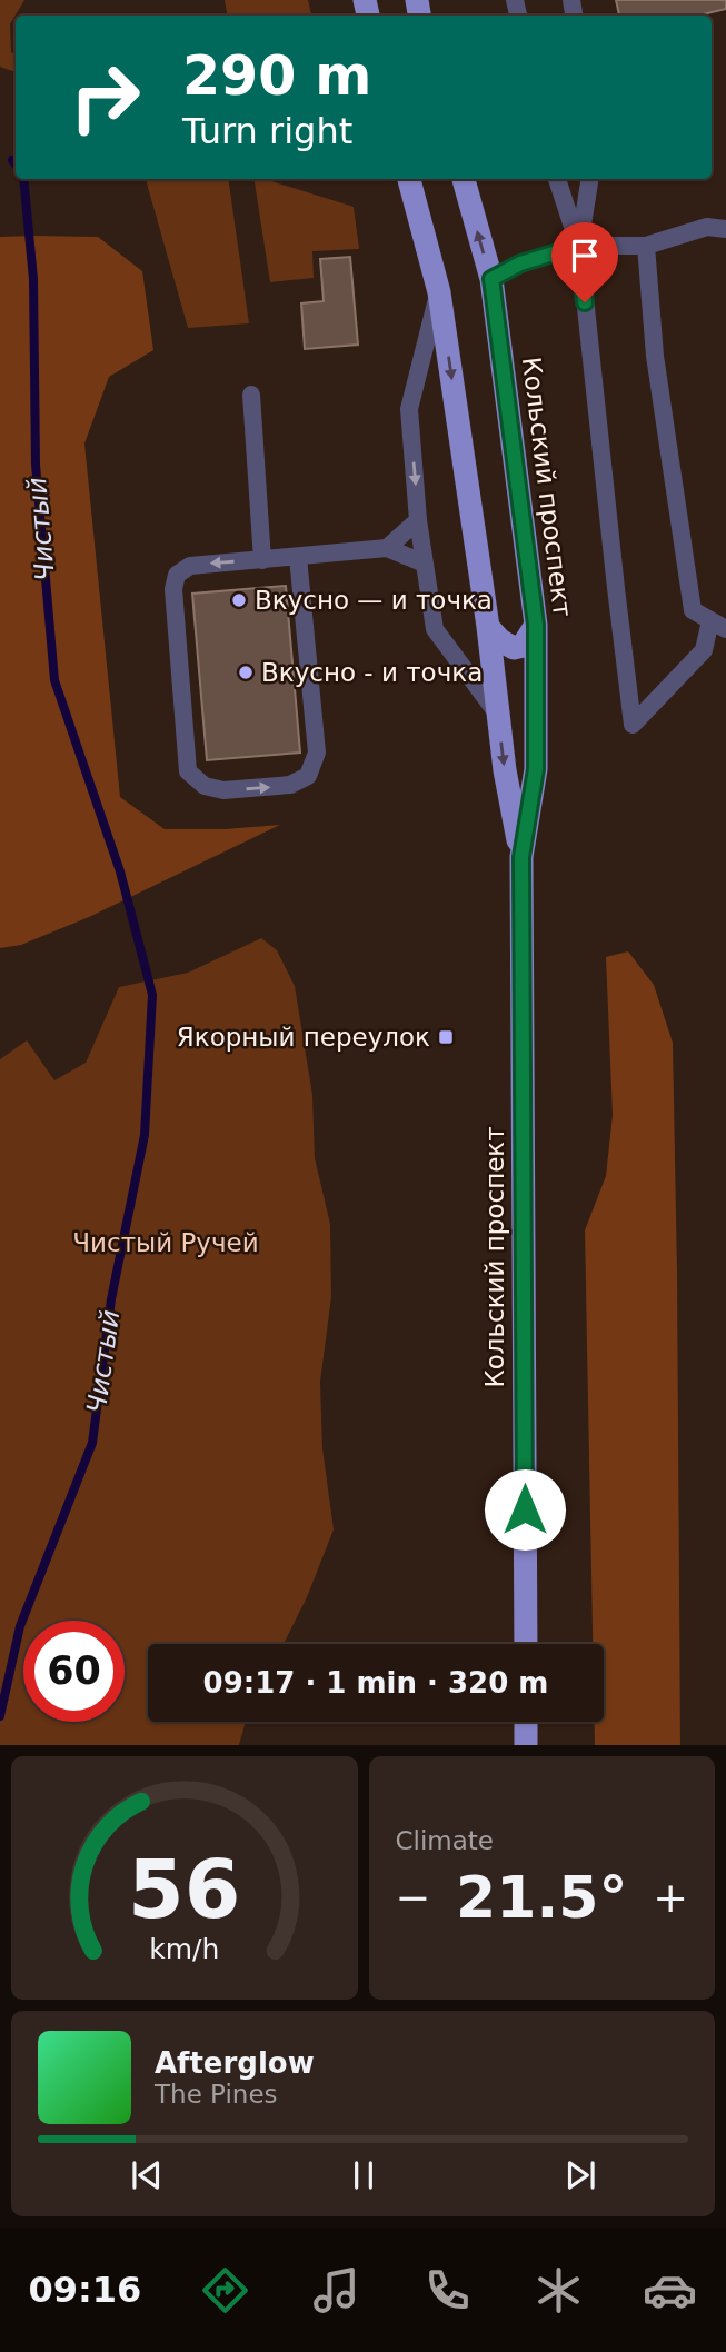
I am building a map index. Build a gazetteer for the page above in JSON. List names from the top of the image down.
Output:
{
  "streets": {
    "main road": ["Кольский проспект"]
  },
  "water": ["Чистый"],
  "parks": ["Чистый Ручей"],
  "places": {
    "other": ["Вкусно — и точка", "Вкусно - и точка"],
    "transit": ["Якорный переулок"]
  },
  "page": {
    "turn": ["290 m", "Turn right"],
    "limit": "60",
    "trip": "09:17 · 1 min · 320 m",
    "tile": "Climate",
    "heat": ["−", "21.5°", "+"],
    "song": ["Afterglow", "The Pines"],
    "tabs": "09:16",
    "gauge": ["56", "km/h"]
  }
}
